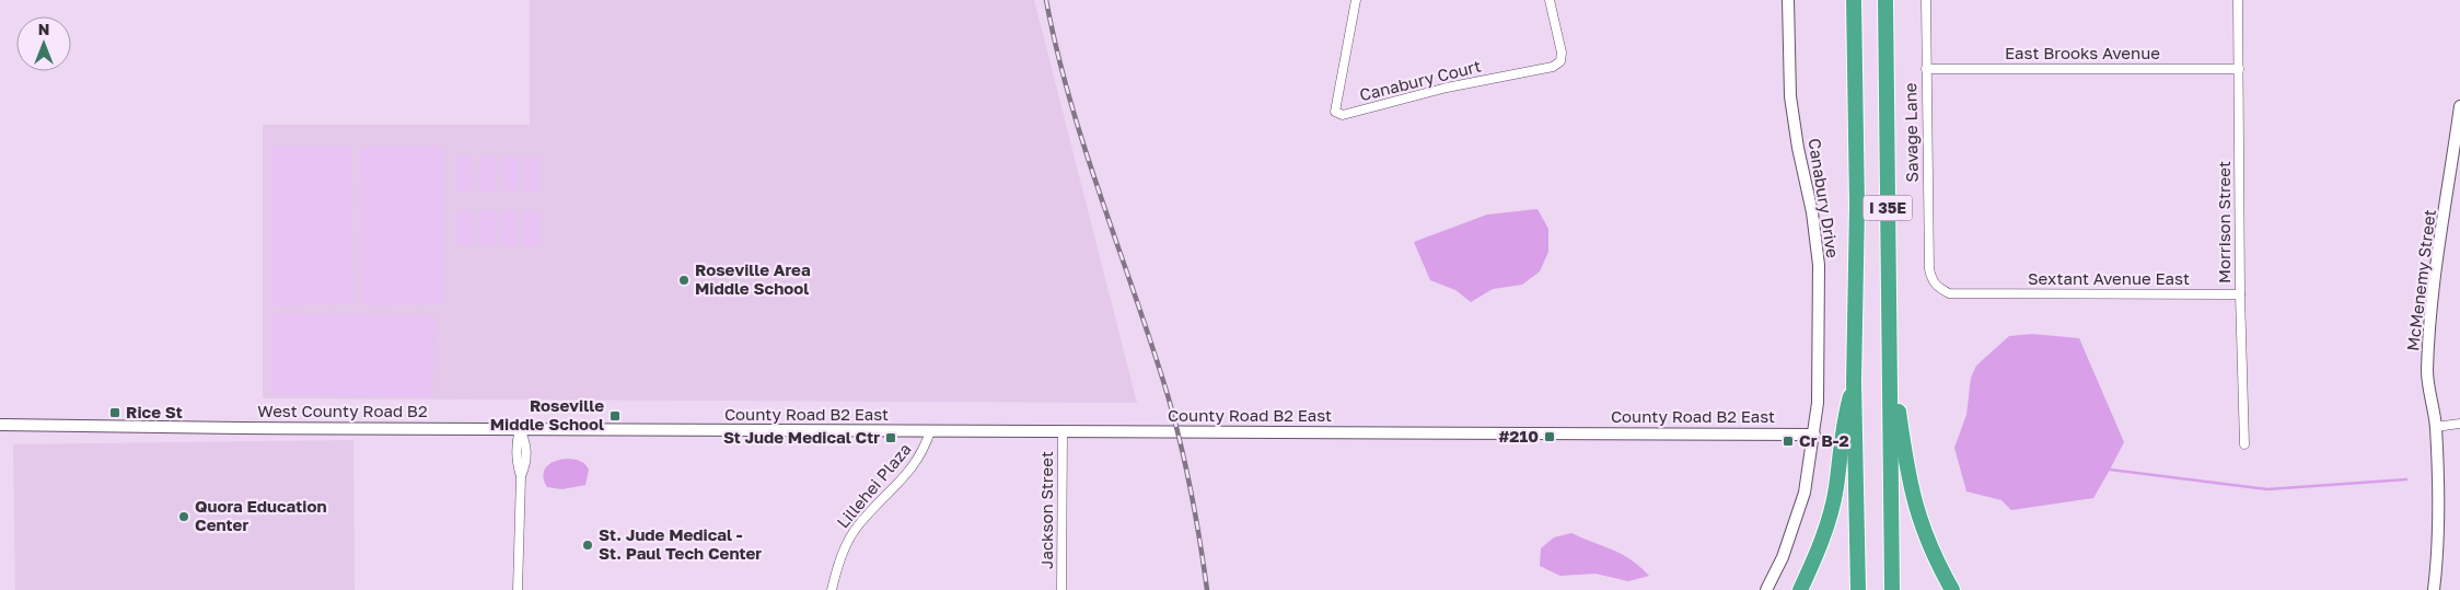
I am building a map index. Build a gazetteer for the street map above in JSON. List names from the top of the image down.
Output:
{
  "streets": {
    "highway": ["I 35E"],
    "street": [
      "East Brooks Avenue",
      "Canabury Court",
      "Savage Lane",
      "Canabury Drive",
      "Morrison Street",
      "Sextant Avenue East",
      "McMenemy Street",
      "West County Road B2",
      "County Road B2 East",
      "Lillehei Plaza",
      "Jackson Street"
    ]
  },
  "crossings": [
    ["East Brooks Avenue", "Savage Lane"],
    ["East Brooks Avenue", "Morrison Street"],
    ["Savage Lane", "Sextant Avenue East"],
    ["Canabury Drive", "County Road B2 East"],
    ["Morrison Street", "Sextant Avenue East"],
    ["West County Road B2", "County Road B2 East"],
    ["County Road B2 East", "Lillehei Plaza"],
    ["County Road B2 East", "Jackson Street"]
  ],
  "places": {
    "other": ["Roseville Area Middle School", "Quora Education Center", "St. Jude Medical - St. Paul Tech Center"],
    "transit": [
      "Rice St",
      "Roseville Middle School",
      "#210",
      "St Jude Medical Ctr",
      "Cr B-2"
    ]
  },
  "north": "top"
}
